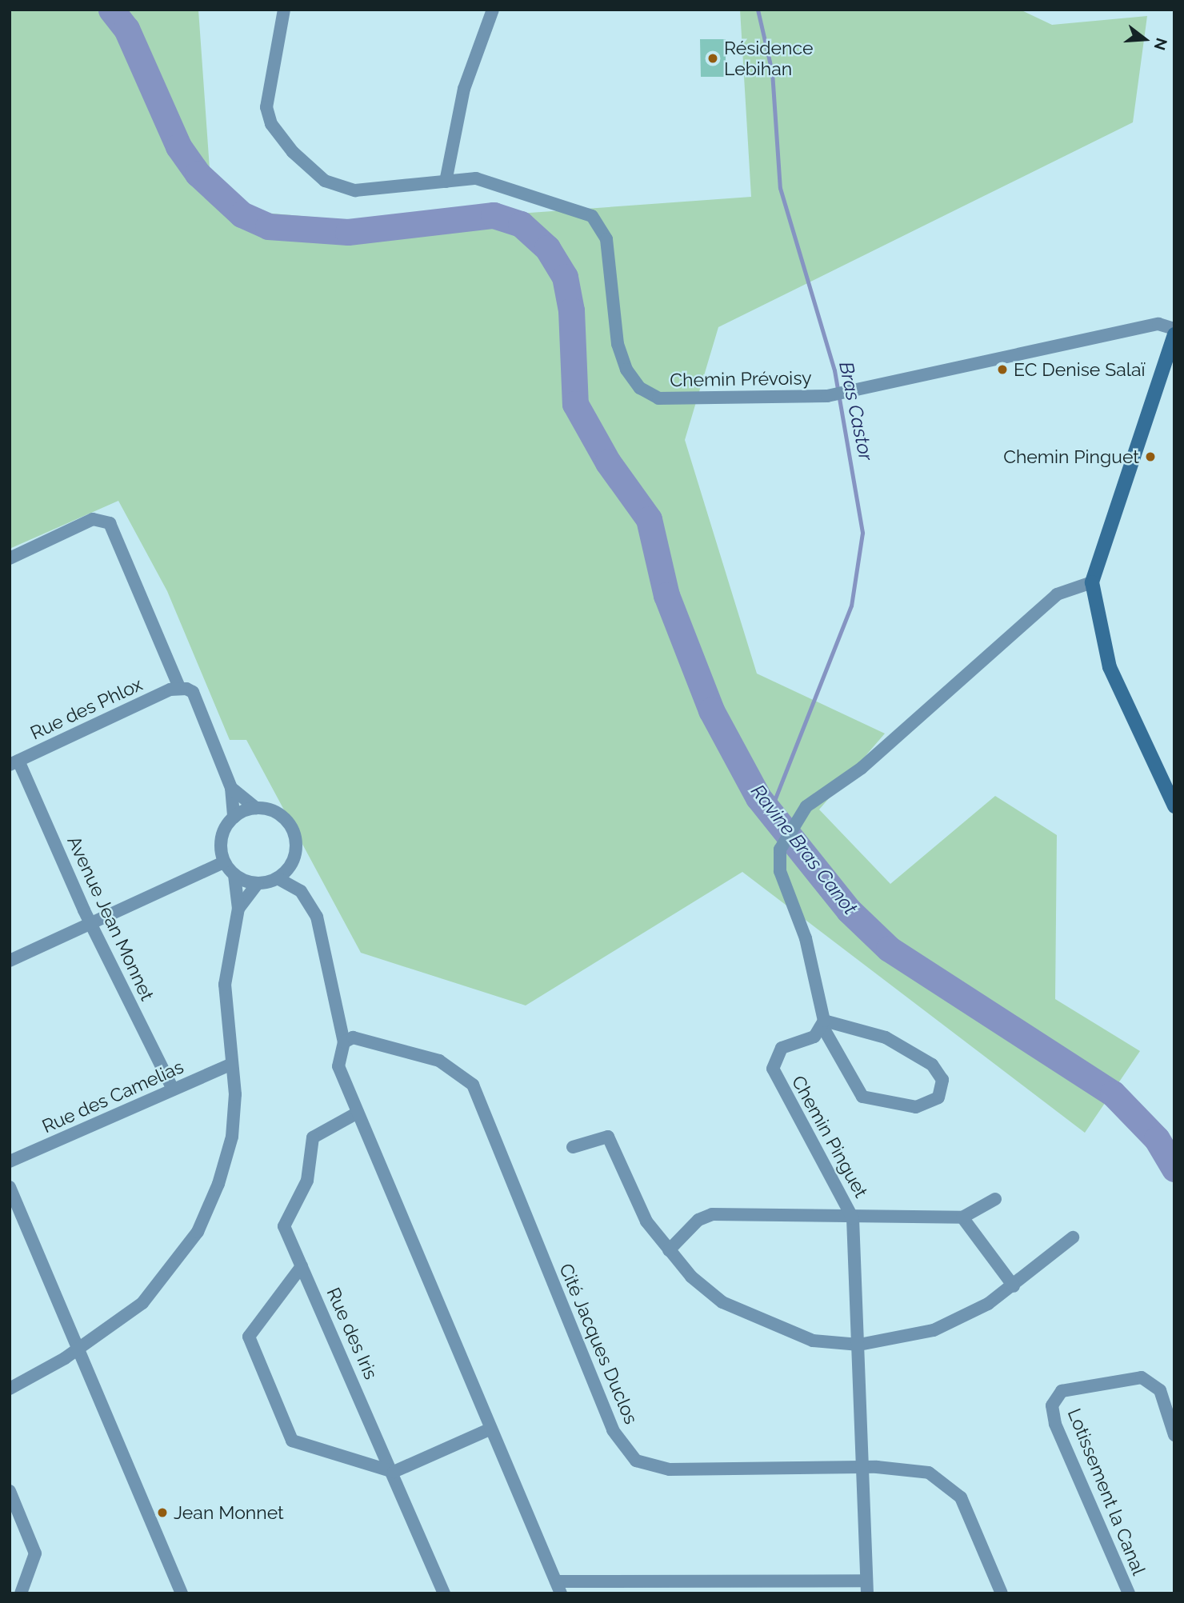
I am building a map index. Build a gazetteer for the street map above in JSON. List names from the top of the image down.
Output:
{
  "streets": {
    "street": [
      "Chemin Prévoisy",
      "Rue des Phlox",
      "Avenue Jean Monnet",
      "Rue des Camelias",
      "Chemin Pinguet",
      "Rue des Iris",
      "Cité Jacques Duclos",
      "Lotissement la Canal"
    ]
  },
  "crossings": [
    ["Rue des Phlox", "Avenue Jean Monnet"],
    ["Avenue Jean Monnet", "Rue des Camelias"],
    ["Chemin Pinguet", "Cité Jacques Duclos"]
  ],
  "water": ["Bras Castor", "Ravine Bras Canot"],
  "places": [
    "Résidence Lebihan",
    "EC Denise Salaï",
    "Chemin Pinguet",
    "Jean Monnet"
  ],
  "north": "right"
}
